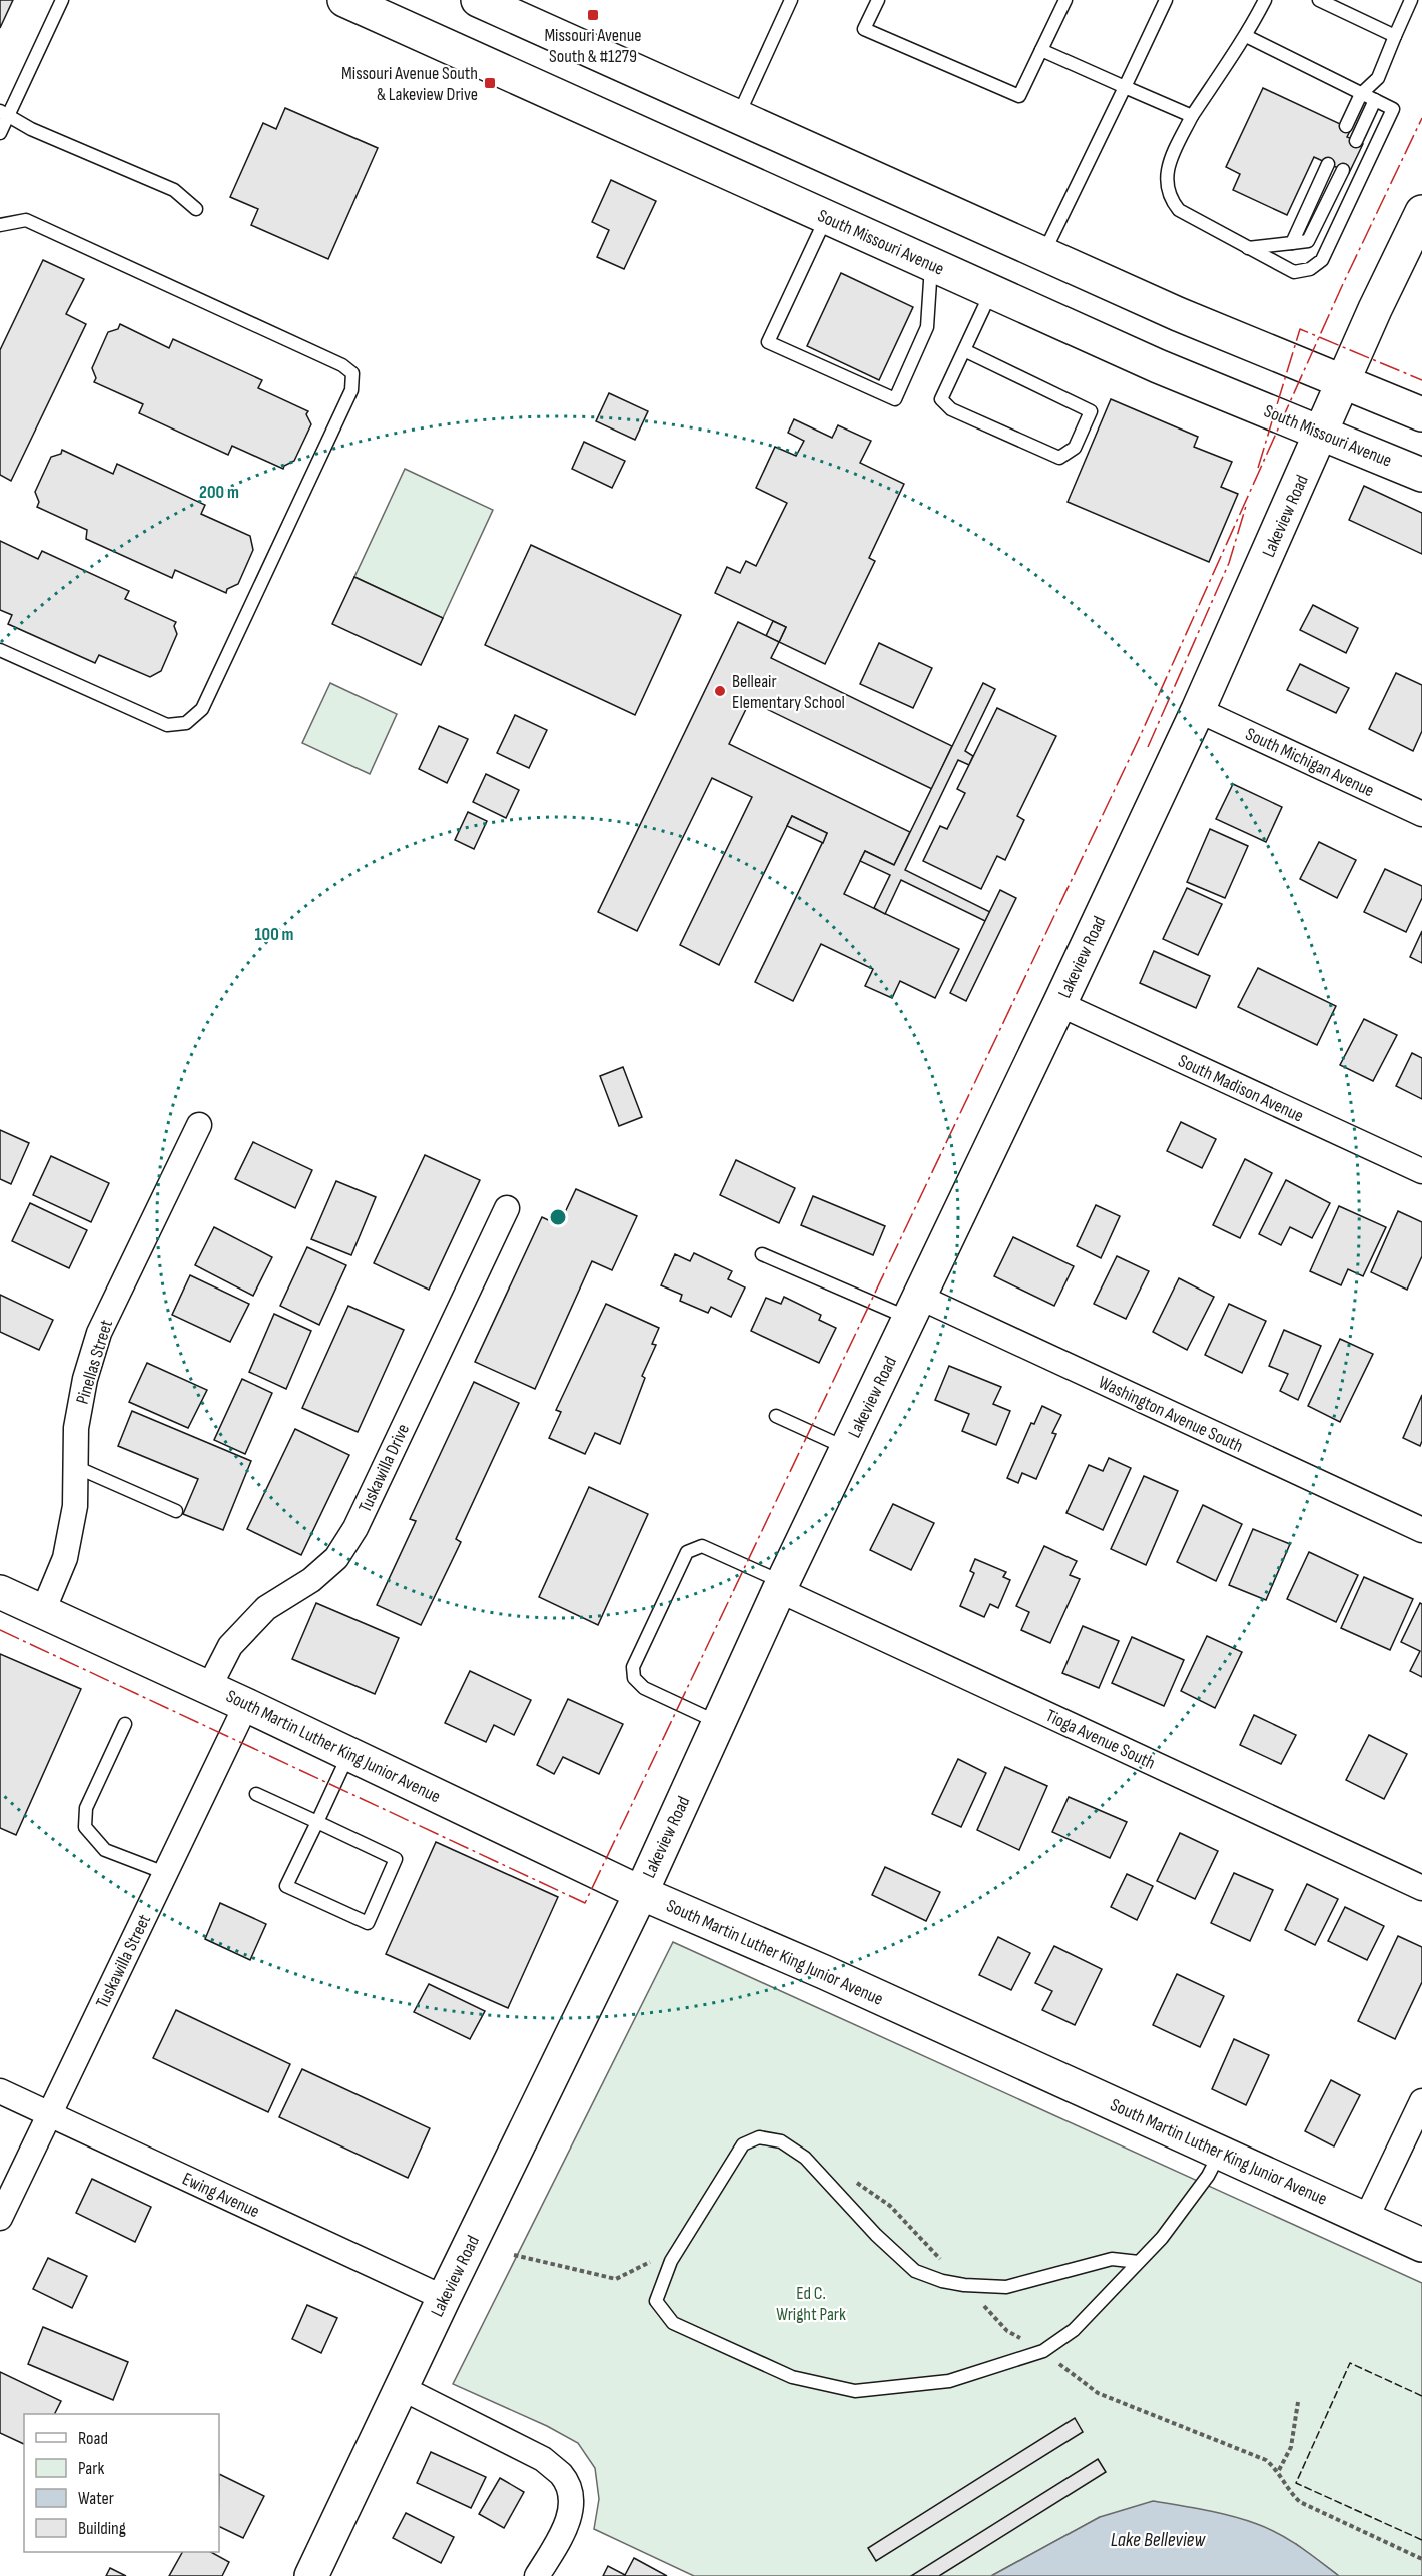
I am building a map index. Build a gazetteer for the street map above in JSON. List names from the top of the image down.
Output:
{
  "streets": {
    "street": [
      "South Missouri Avenue",
      "Lakeview Road",
      "South Michigan Avenue",
      "South Madison Avenue",
      "Pinellas Street",
      "Washington Avenue South",
      "Tuskawilla Drive",
      "Tioga Avenue South",
      "South Martin Luther King Junior Avenue",
      "Tuskawilla Street",
      "Ewing Avenue"
    ]
  },
  "crossings": [
    ["South Missouri Avenue", "Lakeview Road"],
    ["Lakeview Road", "South Michigan Avenue"],
    ["Lakeview Road", "South Madison Avenue"],
    ["Lakeview Road", "Washington Avenue South"],
    ["Lakeview Road", "Tioga Avenue South"],
    ["Lakeview Road", "South Martin Luther King Junior Avenue"],
    ["Lakeview Road", "Ewing Avenue"],
    ["Pinellas Street", "South Martin Luther King Junior Avenue"],
    ["Tuskawilla Drive", "South Martin Luther King Junior Avenue"],
    ["South Martin Luther King Junior Avenue", "Tuskawilla Street"],
    ["Tuskawilla Street", "Ewing Avenue"]
  ],
  "water": ["Lake Belleview"],
  "parks": ["Ed C. Wright Park"],
  "places": {
    "transit": ["Missouri Avenue South & #1279", "Missouri Avenue South & Lakeview Drive"],
    "other": ["Belleair Elementary School"]
  },
  "legend": [
    "Road",
    "Park",
    "Water",
    "Building"
  ],
  "rings": ["200 m", "100 m"]
}
